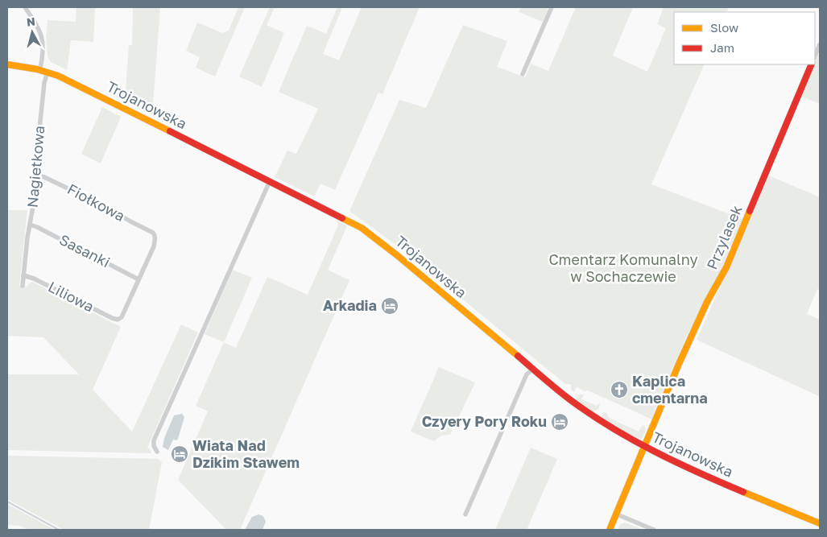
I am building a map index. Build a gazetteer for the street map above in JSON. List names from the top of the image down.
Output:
{
  "streets": {
    "street": [
      "Trojanowska",
      "Nagietkowa",
      "Fiołkowa",
      "Przylasek",
      "Sasanki",
      "Liliowa"
    ]
  },
  "crossings": [
    ["Trojanowska", "Nagietkowa"],
    ["Trojanowska", "Przylasek"],
    ["Nagietkowa", "Fiołkowa"],
    ["Nagietkowa", "Sasanki"],
    ["Nagietkowa", "Liliowa"],
    ["Fiołkowa", "Sasanki"],
    ["Fiołkowa", "Liliowa"],
    ["Sasanki", "Liliowa"]
  ],
  "parks": ["Cmentarz Komunalny w Sochaczewie"],
  "places": {
    "hotel": ["Arkadia", "Czyery Pory Roku", "Wiata Nad Dzikim Stawem"],
    "church": ["Kaplica cmentarna"]
  },
  "legend": ["Slow", "Jam"],
  "north": "top"
}
